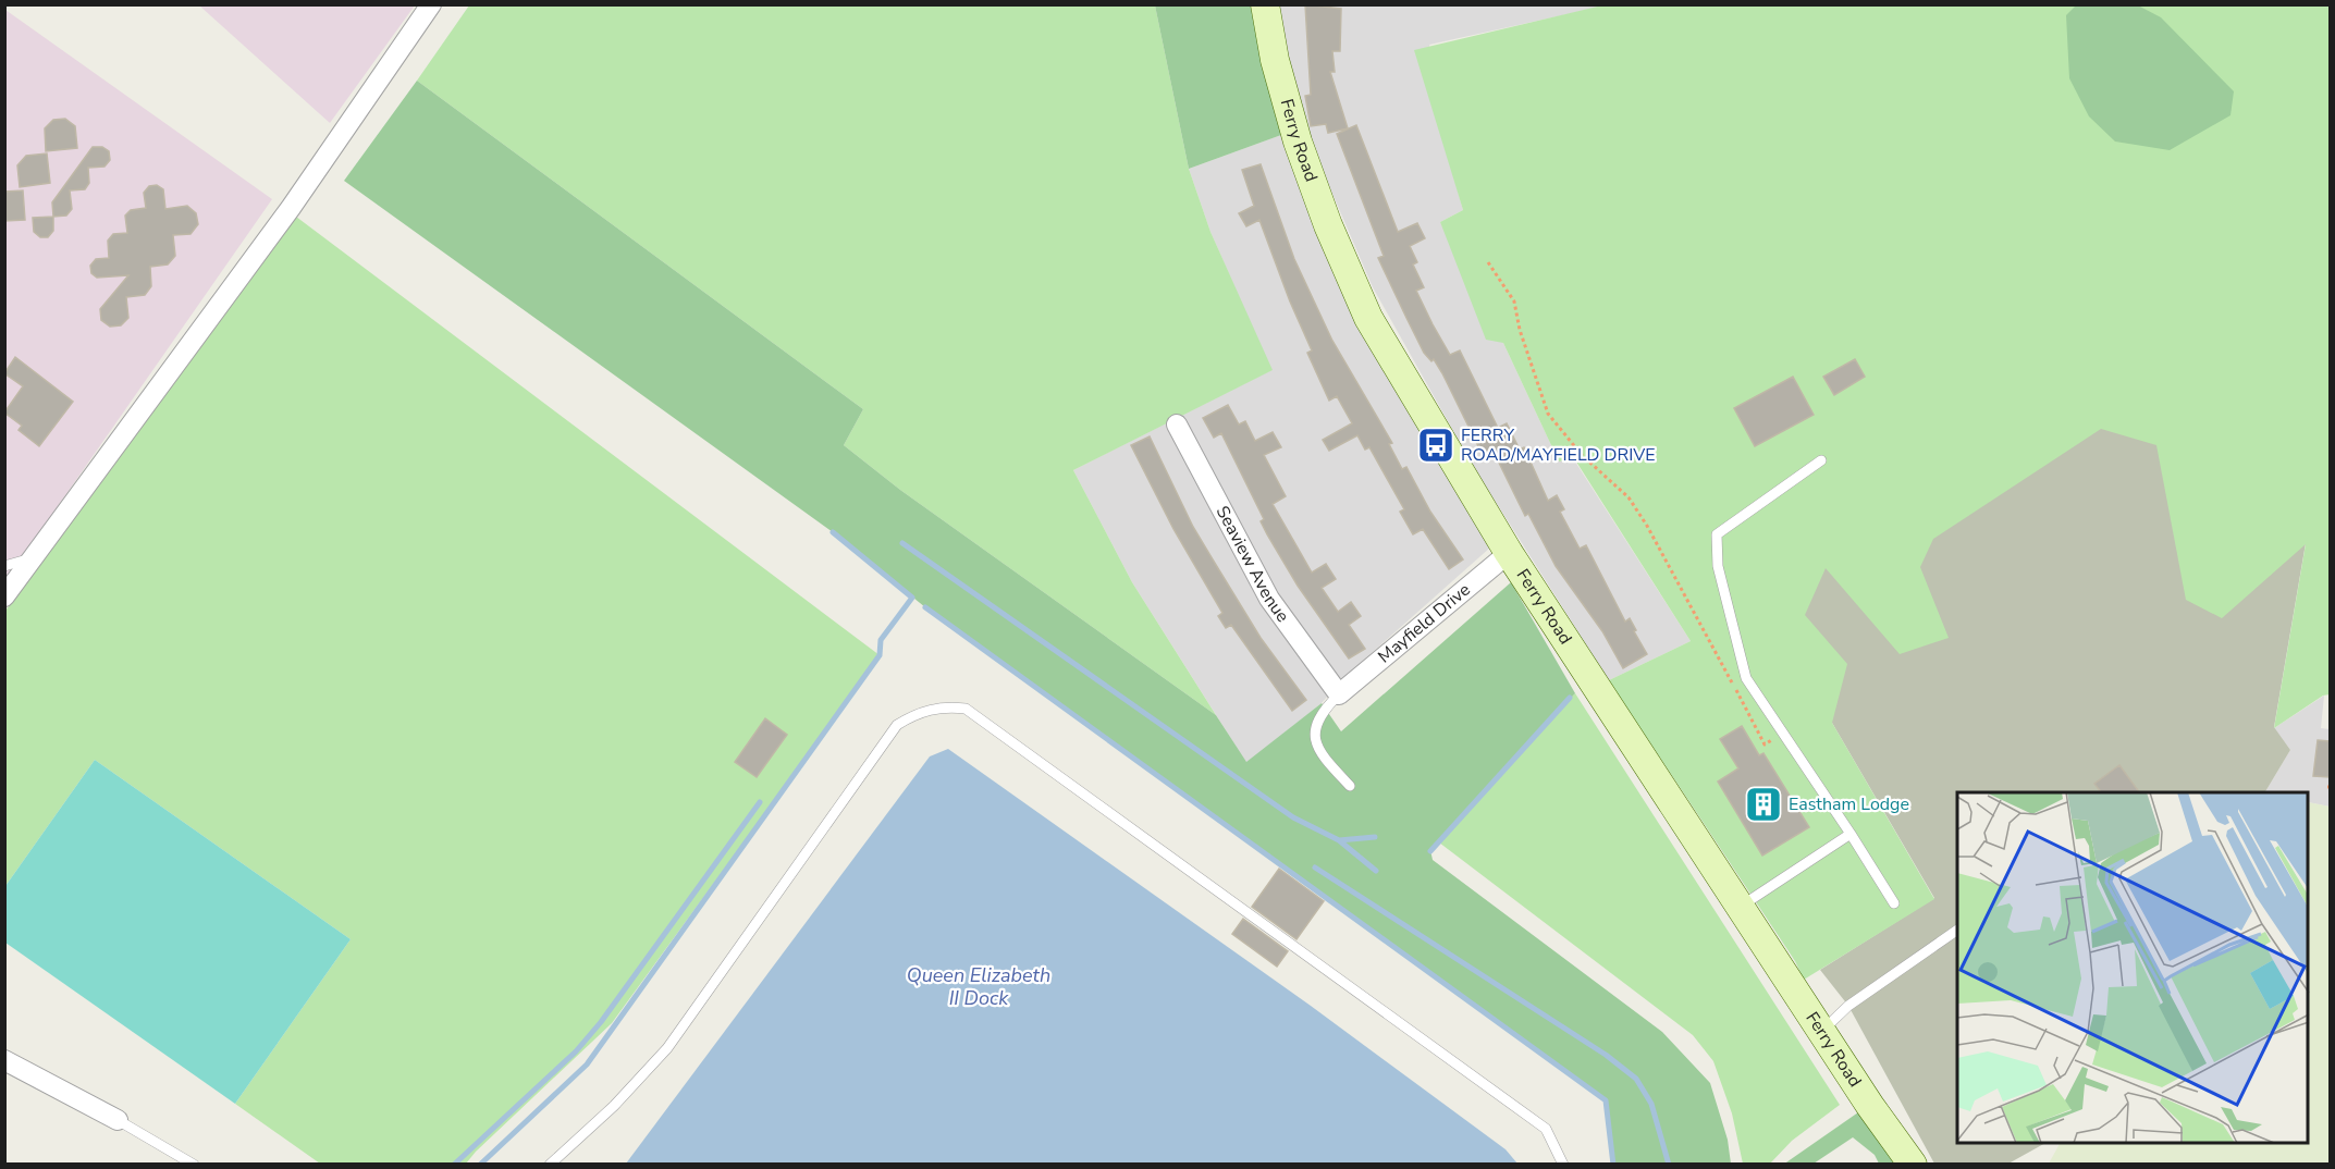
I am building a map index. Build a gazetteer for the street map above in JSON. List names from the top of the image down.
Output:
{
  "streets": {
    "street": ["Ferry Road", "Seaview Avenue", "Mayfield Drive"]
  },
  "crossings": [
    ["Ferry Road", "Mayfield Drive"],
    ["Seaview Avenue", "Mayfield Drive"]
  ],
  "water": ["Queen Elizabeth II Dock"],
  "places": {
    "bus stop": ["FERRY ROAD/MAYFIELD DRIVE"],
    "building": ["Eastham Lodge"]
  }
}
